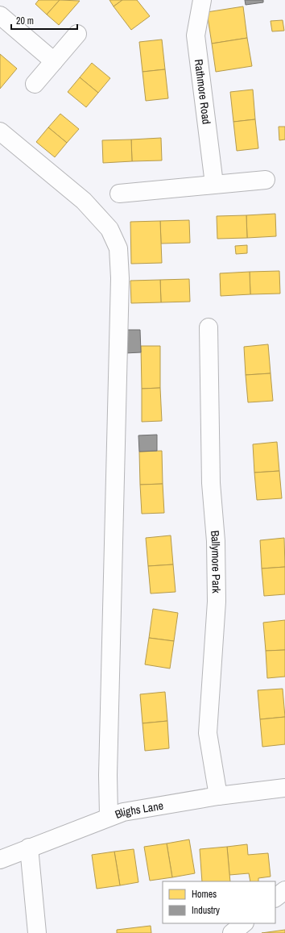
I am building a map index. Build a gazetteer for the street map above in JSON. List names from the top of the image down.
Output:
{
  "streets": {
    "street": ["Rathmore Road", "Ballymore Park", "Blighs Lane"]
  },
  "crossings": [
    ["Ballymore Park", "Blighs Lane"]
  ],
  "legend": ["Homes", "Industry"],
  "scale_bar": "20 m"
}
